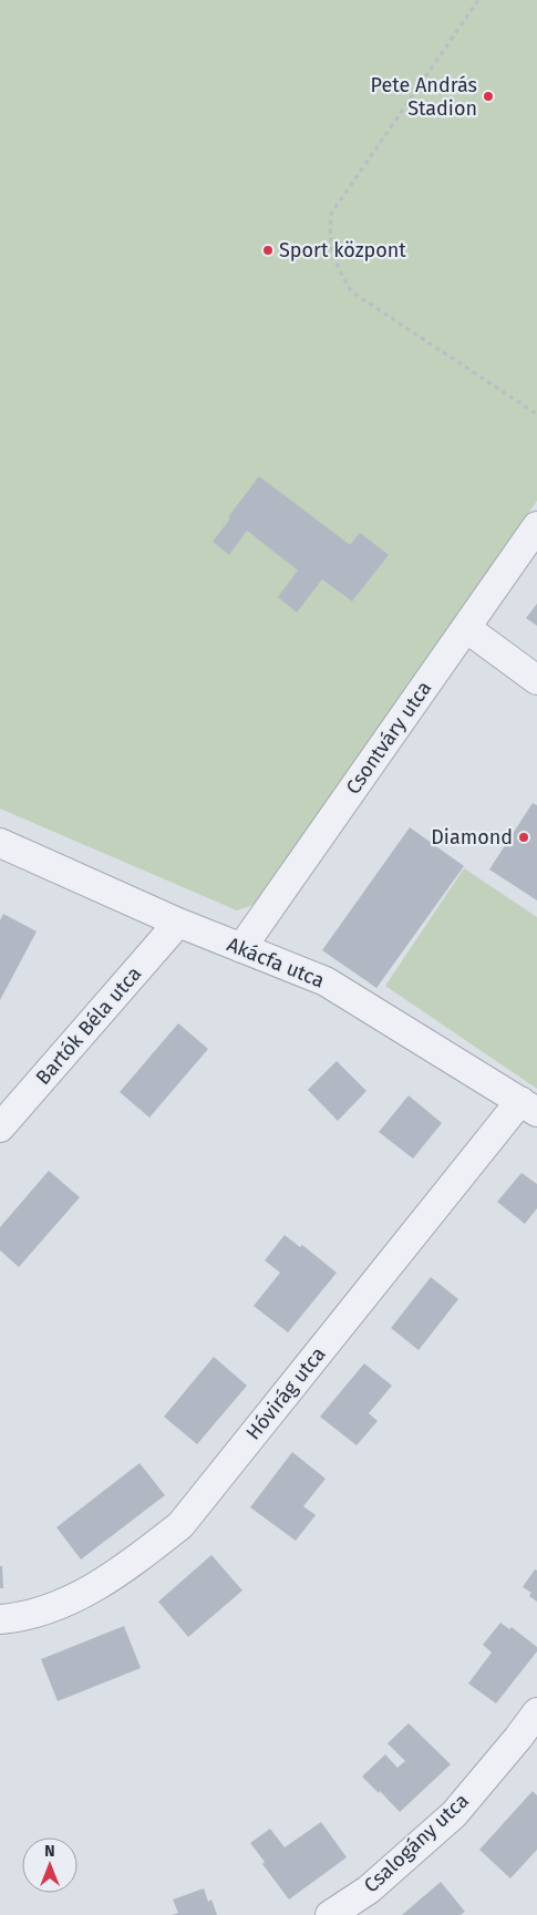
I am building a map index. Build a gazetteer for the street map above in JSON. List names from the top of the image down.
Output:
{
  "streets": {
    "street": [
      "Csontváry utca",
      "Akácfa utca",
      "Bartók Béla utca",
      "Hóvirág utca",
      "Csalogány utca"
    ]
  },
  "crossings": [
    ["Csontváry utca", "Akácfa utca"],
    ["Akácfa utca", "Bartók Béla utca"],
    ["Akácfa utca", "Hóvirág utca"]
  ],
  "places": ["Pete András Stadion", "Sport központ", "Diamond"],
  "north": "top"
}
